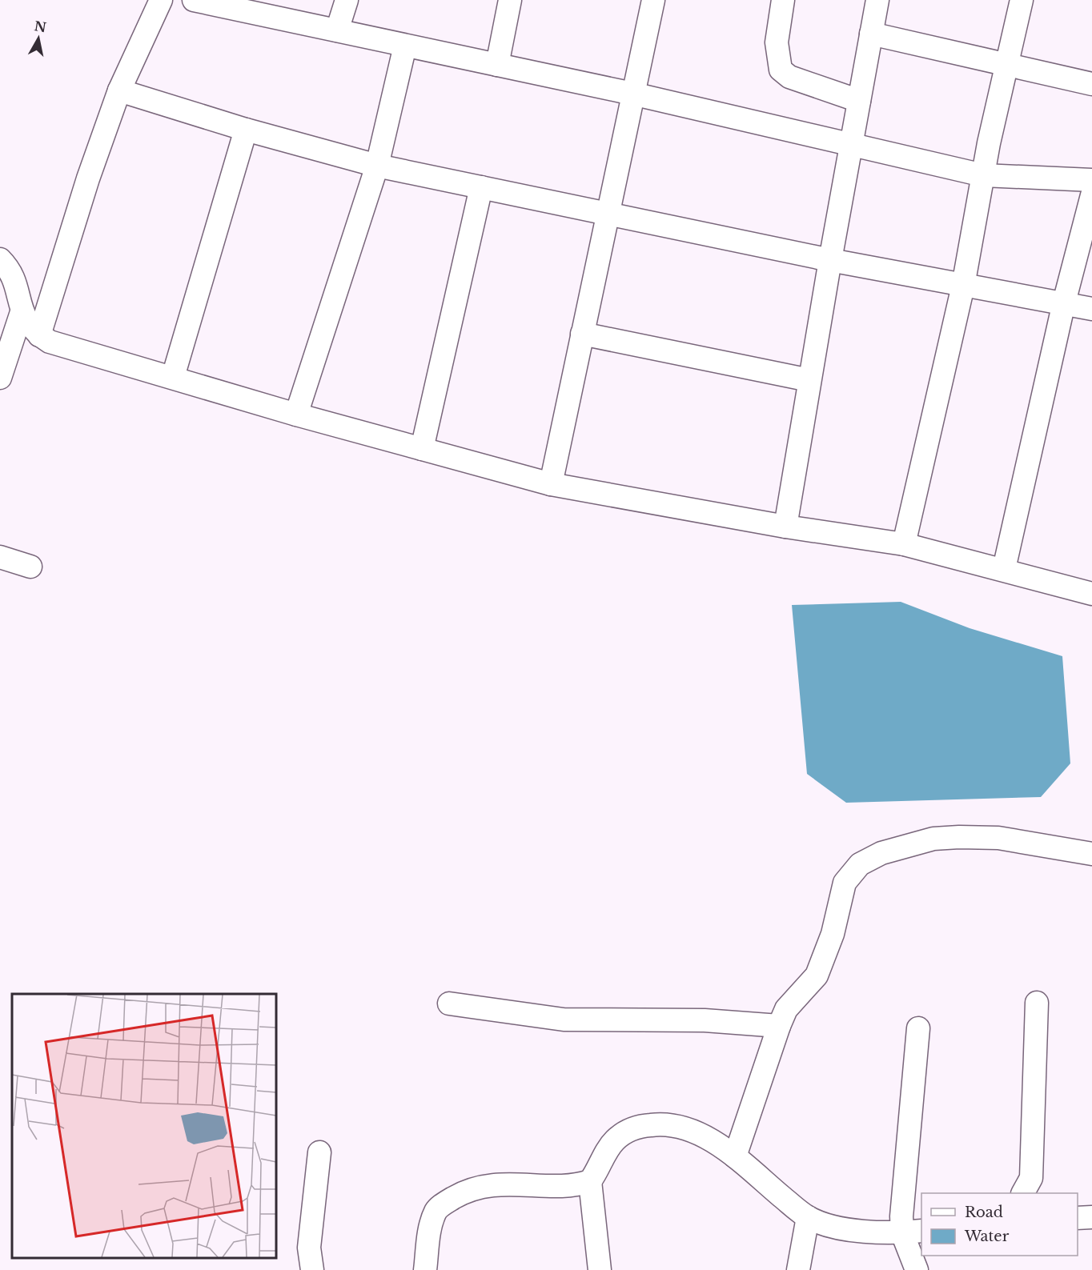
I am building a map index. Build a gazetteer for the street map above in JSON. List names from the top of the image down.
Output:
{
  "legend": ["Road", "Water"],
  "north": "top"
}
